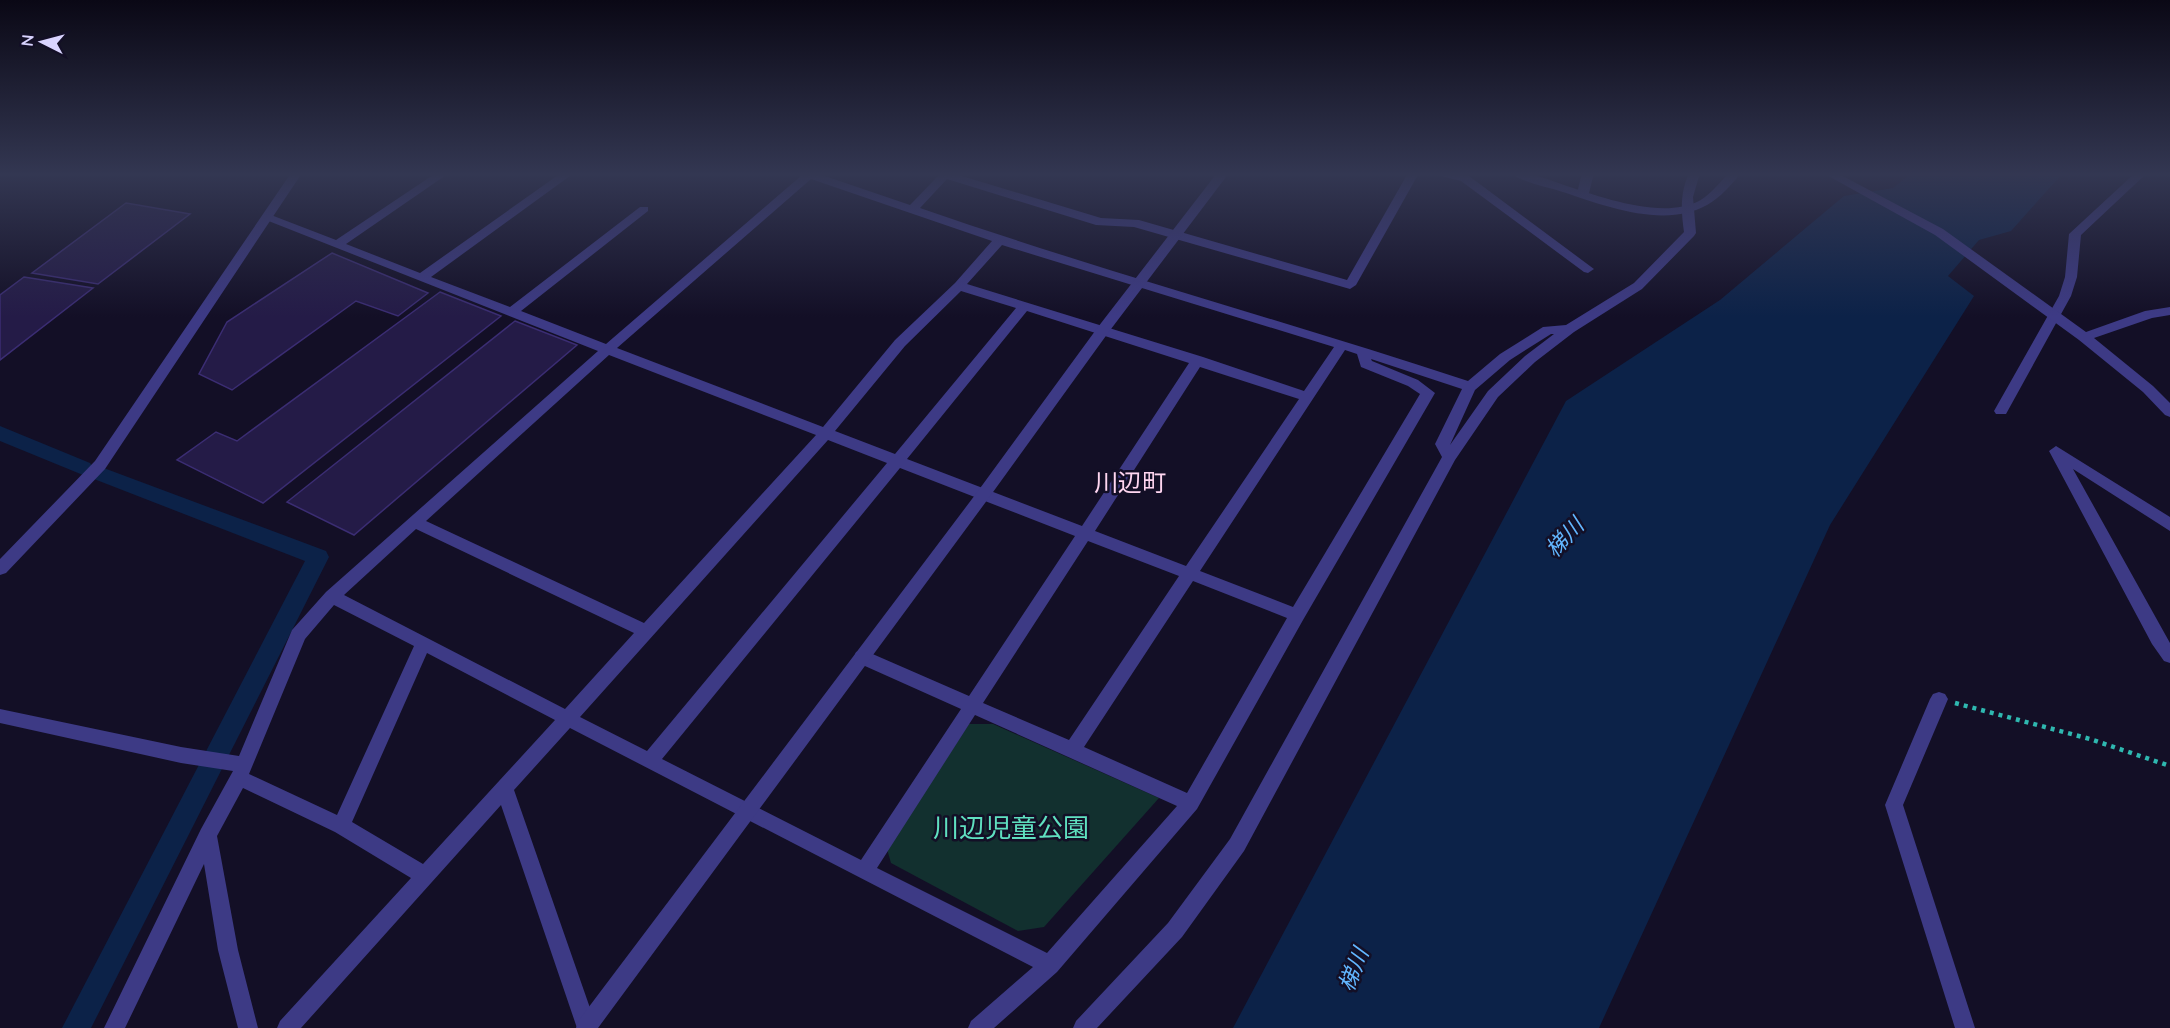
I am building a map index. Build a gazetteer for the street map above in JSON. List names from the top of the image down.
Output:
{
  "districts": ["川辺町"],
  "water": ["梯川"],
  "parks": ["川辺児童公園"],
  "north": "left"
}
